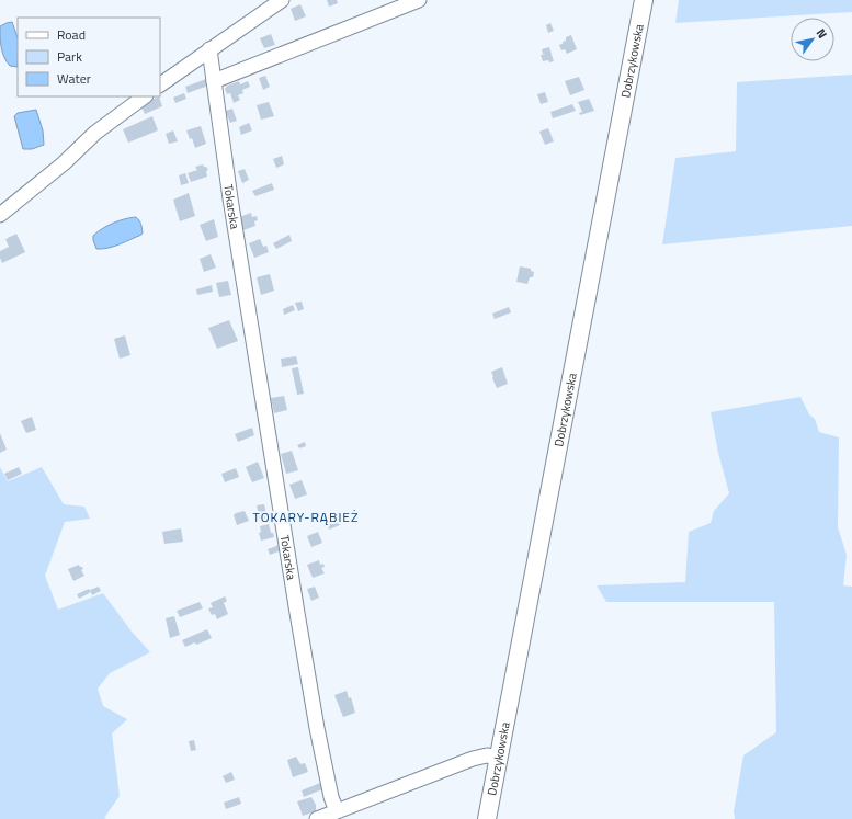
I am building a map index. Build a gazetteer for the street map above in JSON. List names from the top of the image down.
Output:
{
  "streets": {
    "main road": ["Dobrzykowska"],
    "street": ["Tokarska"]
  },
  "districts": ["TOKARY-RĄBIEŻ"],
  "legend": ["Road", "Park", "Water"],
  "north": "top right"
}
